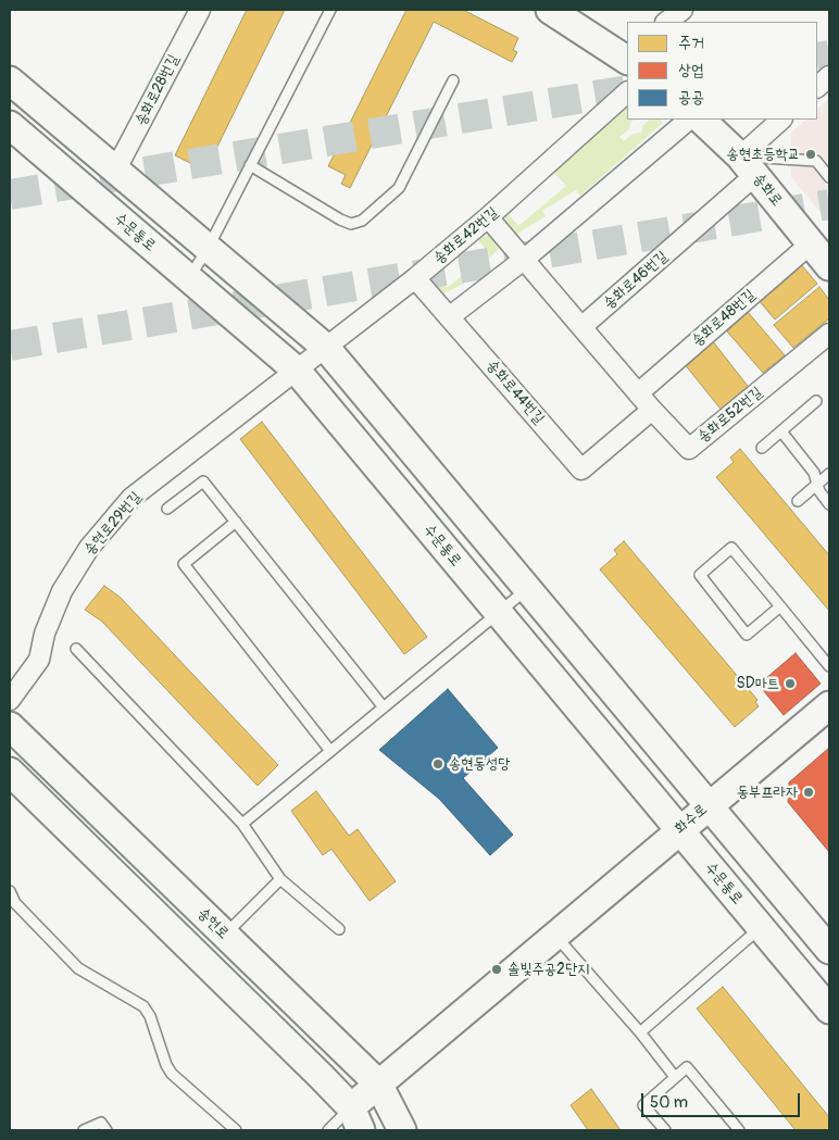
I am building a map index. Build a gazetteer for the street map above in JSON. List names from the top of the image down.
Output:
{
  "streets": {
    "street": [
      "송화로28번길",
      "송화로",
      "수문통로",
      "송화로42번길",
      "송화로46번길",
      "송화로48번길",
      "송화로44번길",
      "송화로52번길",
      "송현로29번길",
      "화수로",
      "송현로"
    ]
  },
  "crossings": [
    ["송화로", "송화로46번길"],
    ["송화로", "송화로48번길"],
    ["수문통로", "송화로42번길"],
    ["수문통로", "송현로29번길"],
    ["수문통로", "화수로"],
    ["송화로42번길", "송현로29번길"],
    ["송화로48번길", "송화로52번길"],
    ["송화로44번길", "송화로52번길"],
    ["화수로", "송현로"]
  ],
  "places": [
    "송현초등학교",
    "SD마트",
    "송현동성당",
    "동부프라자",
    "솔빛주공2단지"
  ],
  "legend": ["주거", "상업", "공공"],
  "scale_bar": "50 m"
}
